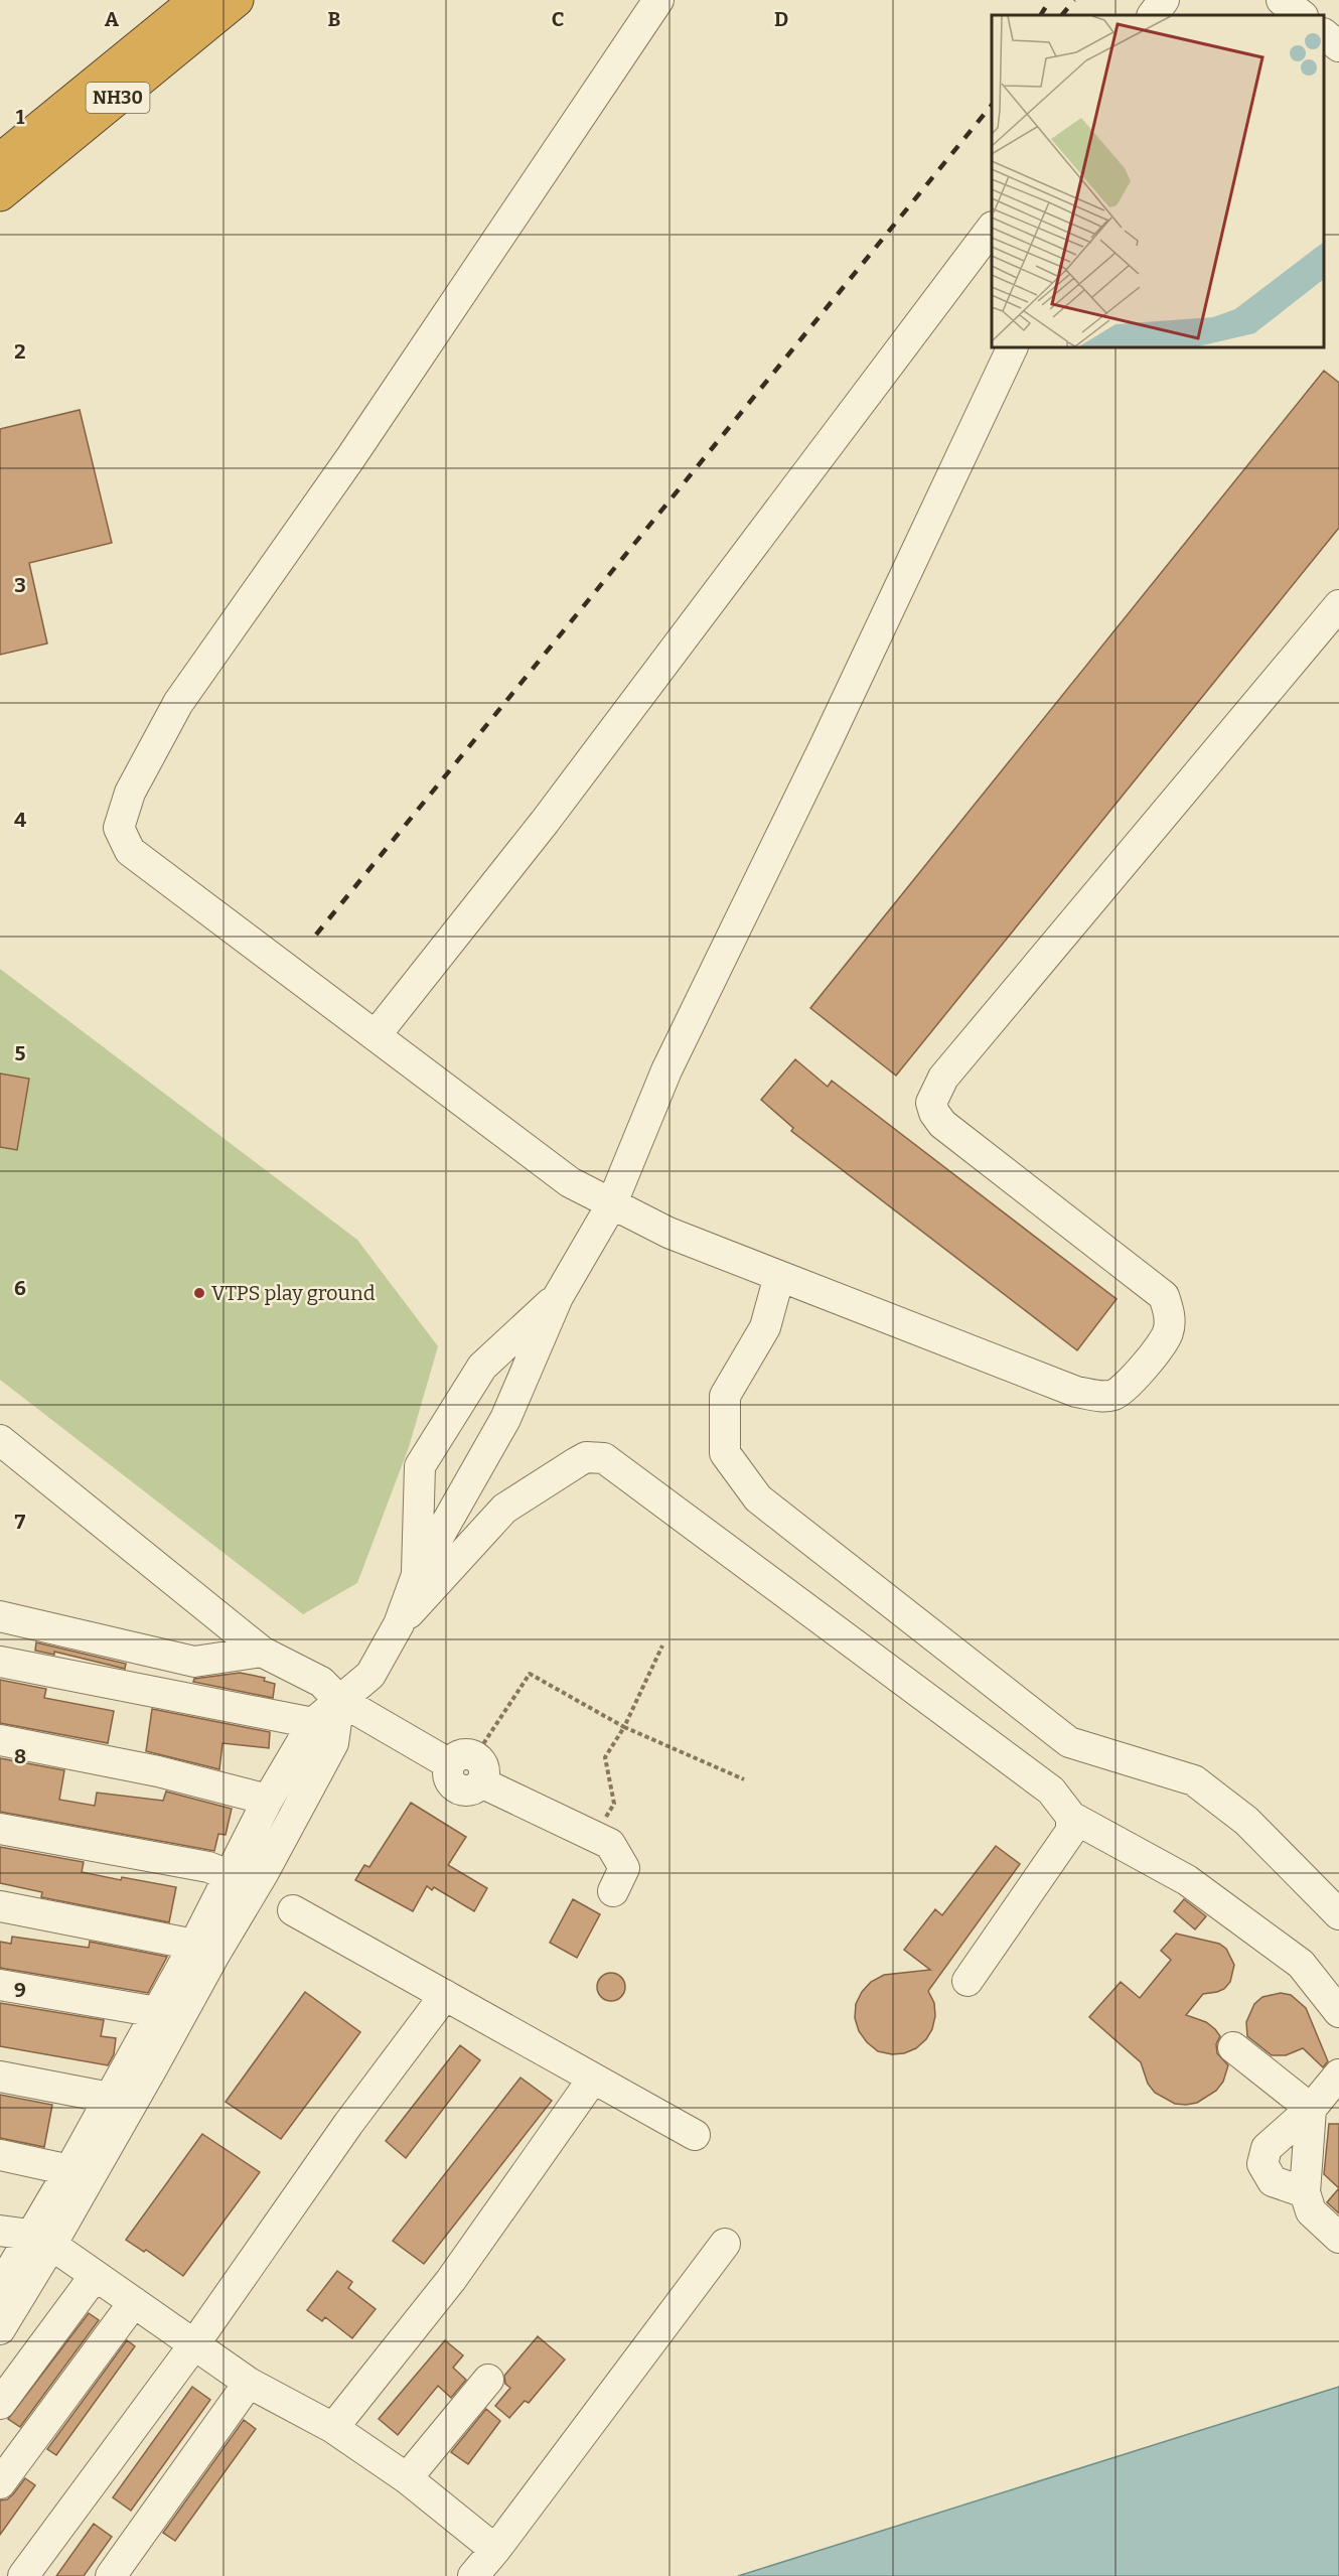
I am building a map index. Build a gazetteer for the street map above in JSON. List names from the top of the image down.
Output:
{
  "streets": {
    "highway": ["NH30"]
  },
  "places": ["VTPS play ground"],
  "grid": {
    "columns": [
      "A",
      "B",
      "C",
      "D"
    ],
    "rows": [
      "1",
      "2",
      "3",
      "4",
      "5",
      "6",
      "7",
      "8",
      "9"
    ]
  }
}
